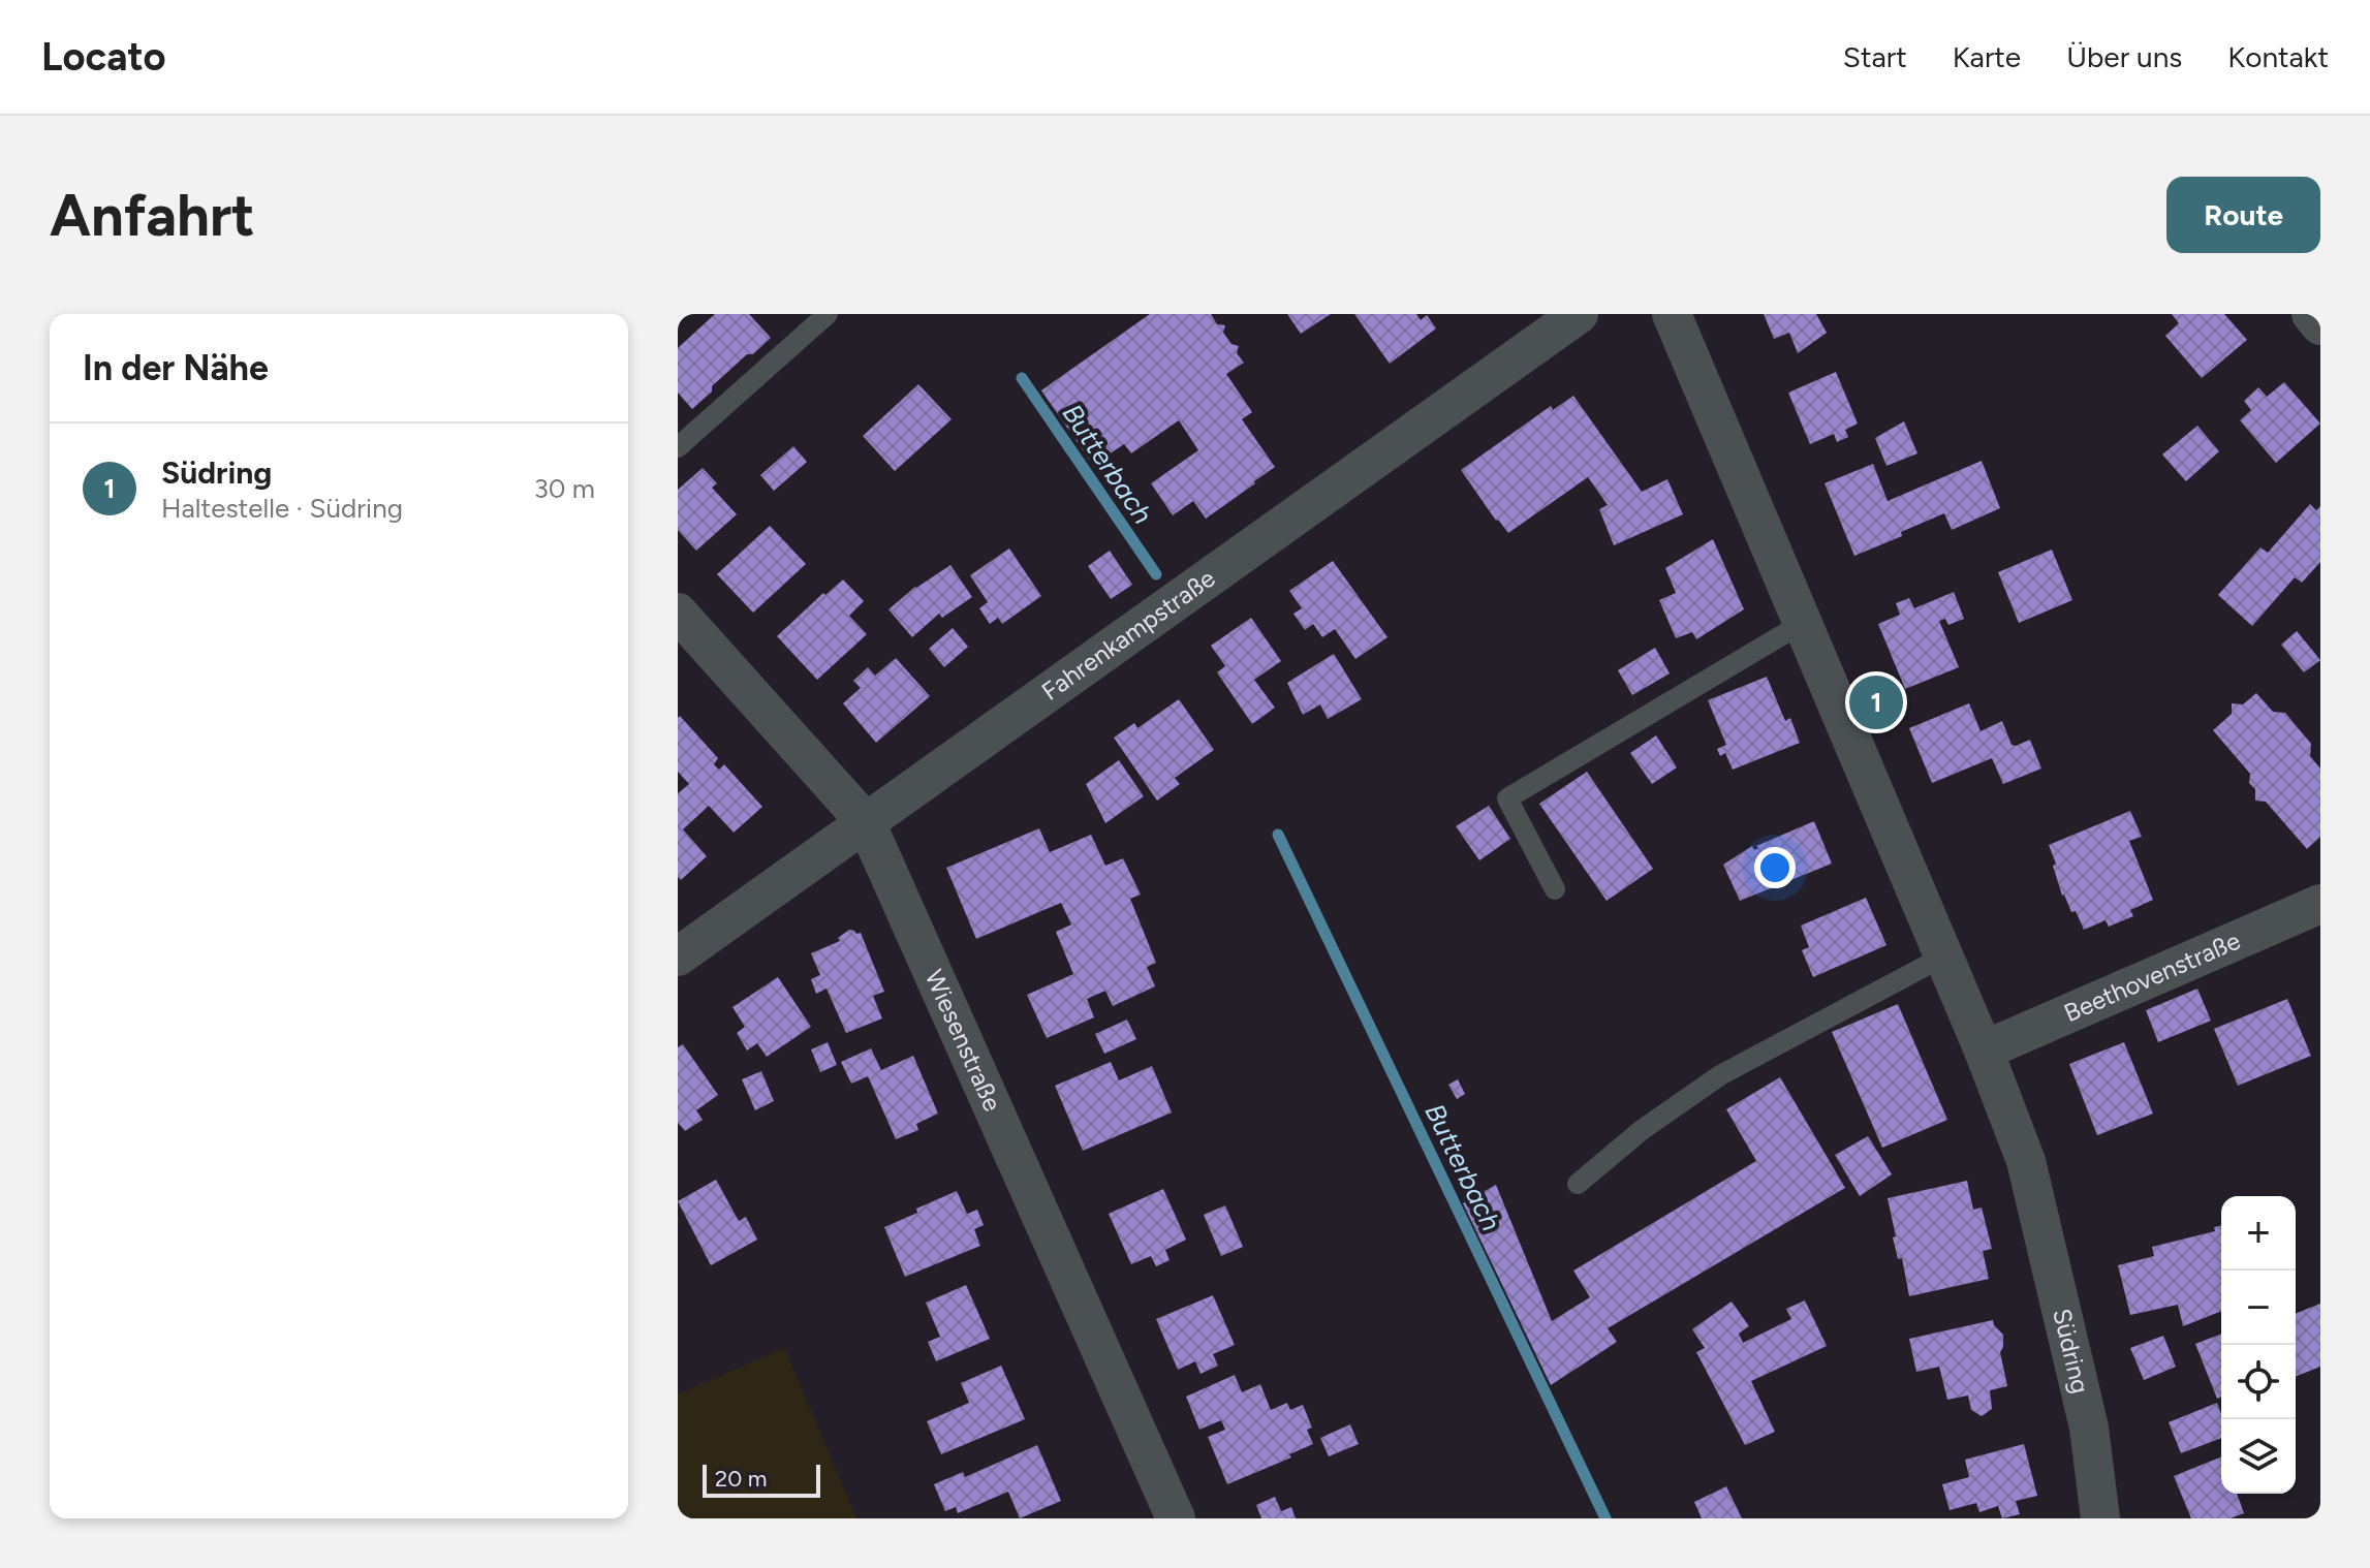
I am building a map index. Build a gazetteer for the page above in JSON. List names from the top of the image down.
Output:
{
  "streets": {
    "street": [
      "Fahrenkampstraße",
      "Beethovenstraße",
      "Wiesenstraße",
      "Südring"
    ]
  },
  "crossings": [
    ["Fahrenkampstraße", "Wiesenstraße"],
    ["Beethovenstraße", "Südring"]
  ],
  "water": ["Butterbach"],
  "scale_bar": "20 m",
  "page": {
    "header": "Locato",
    "nav": [
      "Start",
      "Karte",
      "Über uns",
      "Kontakt"
    ],
    "buttons": "Route",
    "title": "Anfahrt",
    "heading": "In der Nähe",
    "list": [
      {
        "mark": "1",
        "name": "Südring",
        "note": "Haltestelle · Südring",
        "value": "30 m"
      }
    ],
    "pins": "1",
    "map_buttons": ["+", "−"],
    "scale": "20 m"
  }
}
